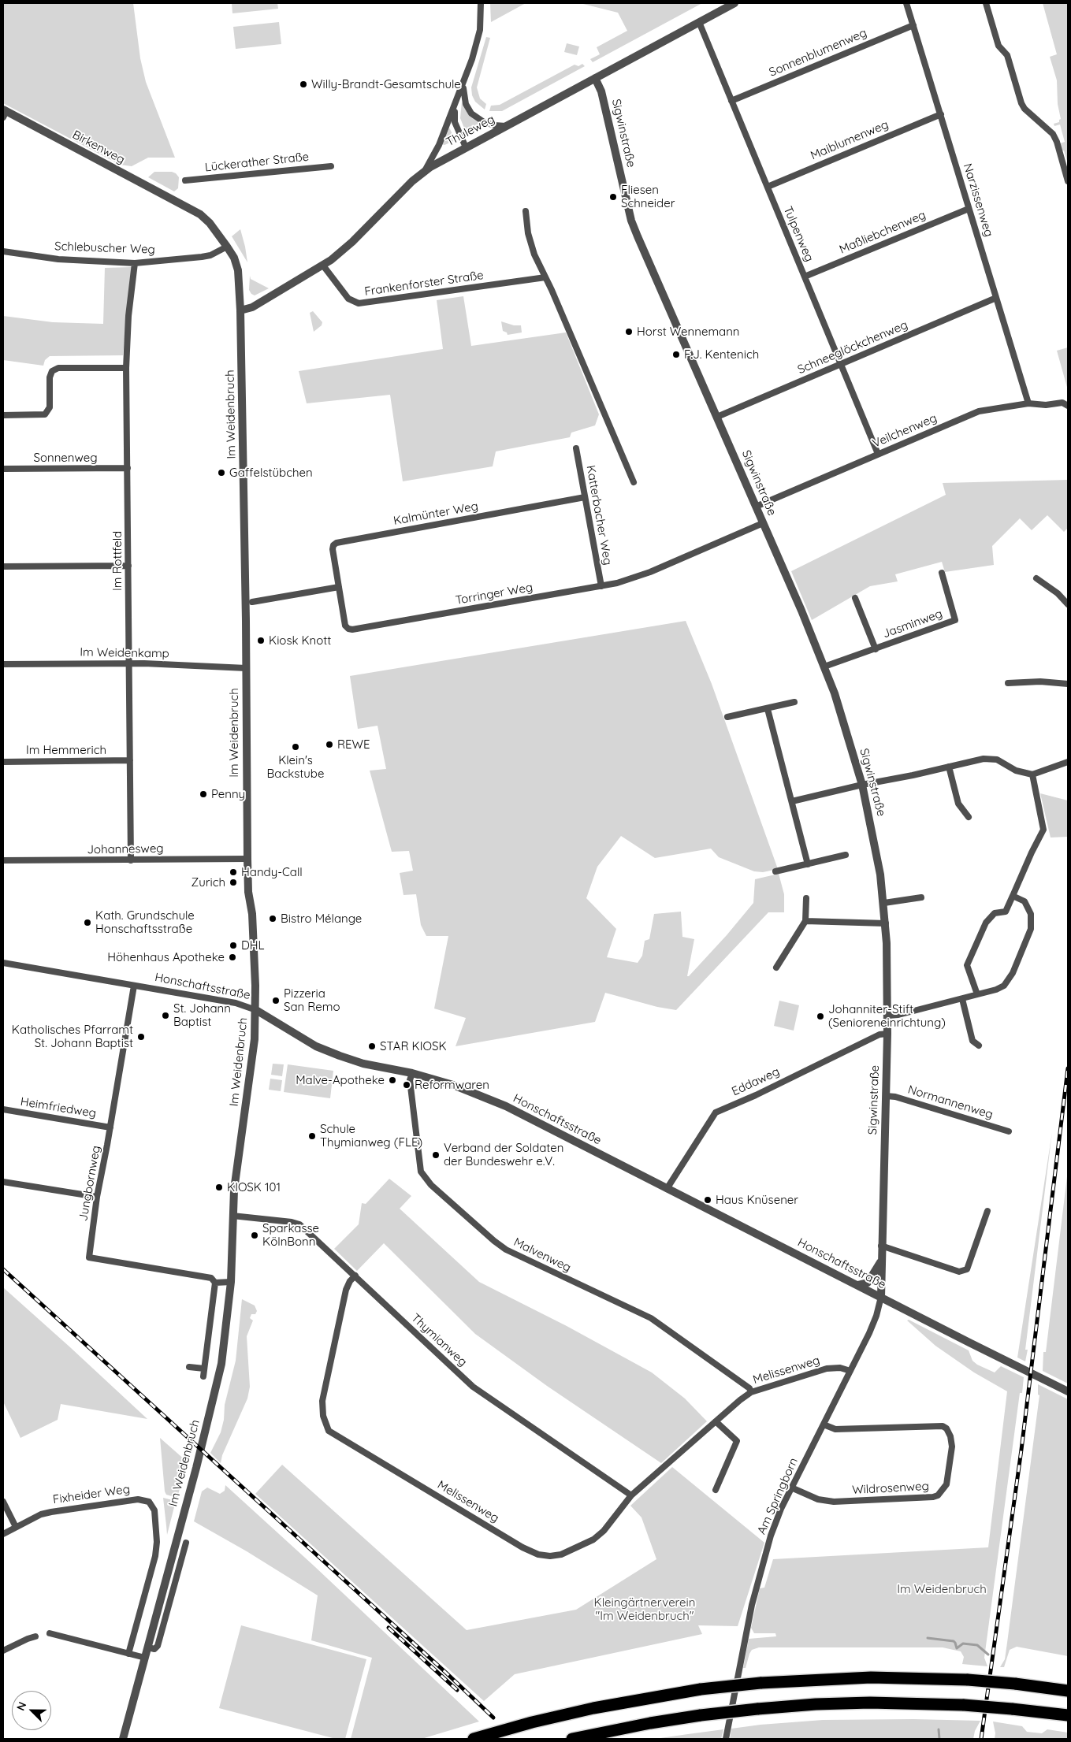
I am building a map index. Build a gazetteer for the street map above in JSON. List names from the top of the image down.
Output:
{
  "streets": {
    "street": [
      "Sonnenblumenweg",
      "Thuleweg",
      "Sigwinstraße",
      "Maiblumenweg",
      "Birkenweg",
      "Lückerather Straße",
      "Narzissenweg",
      "Maßliebchenweg",
      "Tulpenweg",
      "Schlebuscher Weg",
      "Frankenforster Straße",
      "Schneeglöckchenweg",
      "Im Weidenbruch",
      "Veilchenweg",
      "Sonnenweg",
      "Kalmünter Weg",
      "Katterbacher Weg",
      "Im Rottfeld",
      "Torringer Weg",
      "Jasminweg",
      "Im Weidenkamp",
      "Im Hemmerich",
      "Johannesweg",
      "Honschaftsstraße",
      "Eddaweg",
      "Normannenweg",
      "Heimfriedweg",
      "Jungbornweg",
      "Malvenweg",
      "Thymianweg",
      "Melissenweg",
      "Wildrosenweg",
      "Fixheider Weg",
      "Am Springborn"
    ]
  },
  "crossings": [
    ["Sonnenblumenweg", "Narzissenweg"],
    ["Sonnenblumenweg", "Tulpenweg"],
    ["Thuleweg", "Sigwinstraße"],
    ["Thuleweg", "Tulpenweg"],
    ["Thuleweg", "Frankenforster Straße"],
    ["Thuleweg", "Im Weidenbruch"],
    ["Sigwinstraße", "Schneeglöckchenweg"],
    ["Sigwinstraße", "Veilchenweg"],
    ["Sigwinstraße", "Torringer Weg"],
    ["Sigwinstraße", "Jasminweg"],
    ["Sigwinstraße", "Honschaftsstraße"],
    ["Sigwinstraße", "Eddaweg"],
    ["Sigwinstraße", "Normannenweg"],
    ["Sigwinstraße", "Am Springborn"],
    ["Maiblumenweg", "Narzissenweg"],
    ["Maiblumenweg", "Tulpenweg"],
    ["Birkenweg", "Im Weidenbruch"],
    ["Narzissenweg", "Maßliebchenweg"],
    ["Narzissenweg", "Schneeglöckchenweg"],
    ["Narzissenweg", "Veilchenweg"],
    ["Maßliebchenweg", "Tulpenweg"],
    ["Tulpenweg", "Schneeglöckchenweg"],
    ["Tulpenweg", "Veilchenweg"],
    ["Schlebuscher Weg", "Im Weidenbruch"],
    ["Schlebuscher Weg", "Im Rottfeld"],
    ["Im Weidenbruch", "Im Weidenkamp"],
    ["Im Weidenbruch", "Johannesweg"],
    ["Im Weidenbruch", "Honschaftsstraße"],
    ["Im Weidenbruch", "Thymianweg"],
    ["Sonnenweg", "Im Rottfeld"],
    ["Kalmünter Weg", "Katterbacher Weg"],
    ["Kalmünter Weg", "Torringer Weg"],
    ["Katterbacher Weg", "Torringer Weg"],
    ["Im Rottfeld", "Im Weidenkamp"],
    ["Im Rottfeld", "Im Hemmerich"],
    ["Im Rottfeld", "Johannesweg"],
    ["Honschaftsstraße", "Eddaweg"],
    ["Honschaftsstraße", "Jungbornweg"],
    ["Honschaftsstraße", "Malvenweg"],
    ["Honschaftsstraße", "Am Springborn"],
    ["Heimfriedweg", "Jungbornweg"],
    ["Malvenweg", "Melissenweg"],
    ["Thymianweg", "Melissenweg"],
    ["Melissenweg", "Am Springborn"],
    ["Wildrosenweg", "Am Springborn"]
  ],
  "parks": ["Im Weidenbruch", "Kleingärtnerverein \"Im Weidenbruch\""],
  "places": [
    "Willy-Brandt-Gesamtschule",
    "Fliesen Schneider",
    "Horst Wennemann",
    "F.J. Kentenich",
    "Gaffelstübchen",
    "Kiosk Knott",
    "REWE",
    "Klein's Backstube",
    "Penny",
    "Handy-Call",
    "Zurich",
    "Bistro Mélange",
    "Kath. Grundschule Honschaftsstraße",
    "DHL",
    "Höhenhaus Apotheke",
    "Pizzeria San Remo",
    "St. Johann Baptist",
    "Johanniter-Stift (Senioreneinrichtung)",
    "Katholisches Pfarramt St. Johann Baptist",
    "STAR KIOSK",
    "Malve-Apotheke",
    "Reformwaren",
    "Schule Thymianweg (FLE)",
    "Verband der Soldaten der Bundeswehr e.V.",
    "KIOSK 101",
    "Haus Knüsener",
    "Sparkasse KölnBonn"
  ],
  "north": "top left"
}
